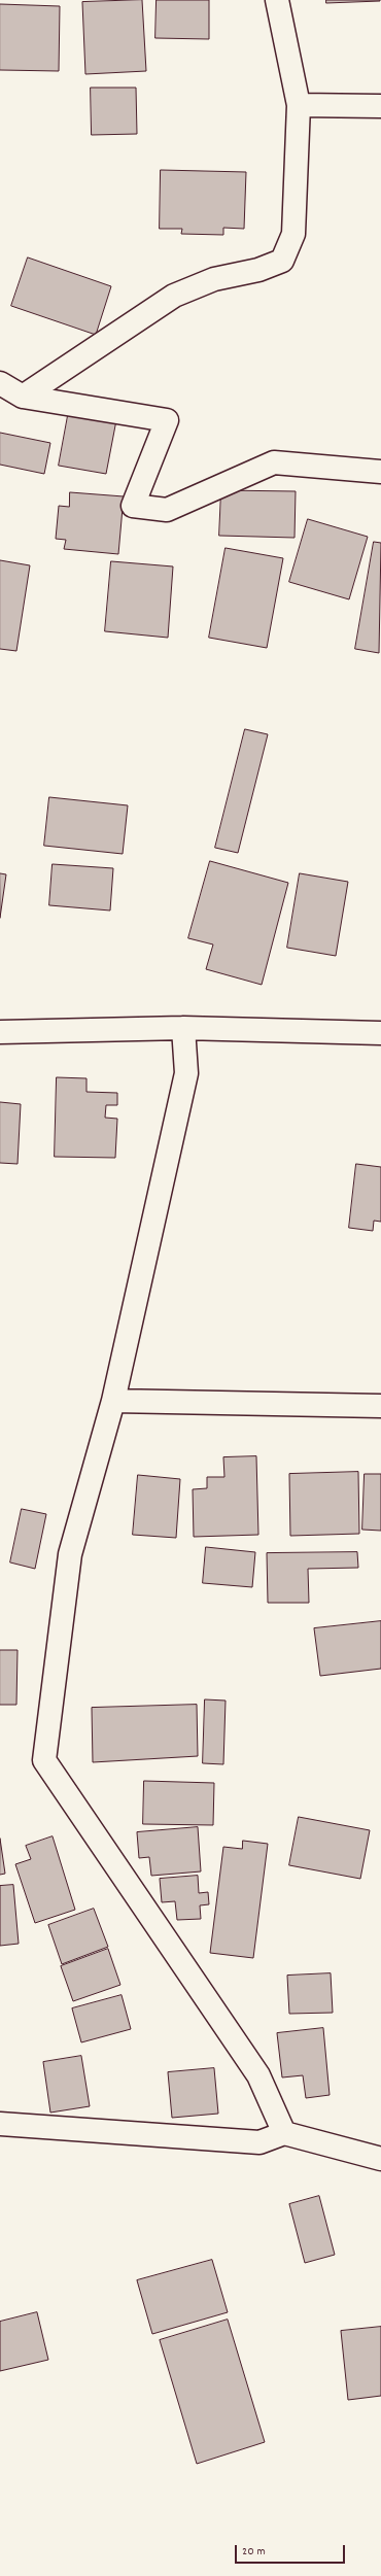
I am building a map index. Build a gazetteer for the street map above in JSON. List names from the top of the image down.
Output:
{
  "scale_bar": "20 m"
}
